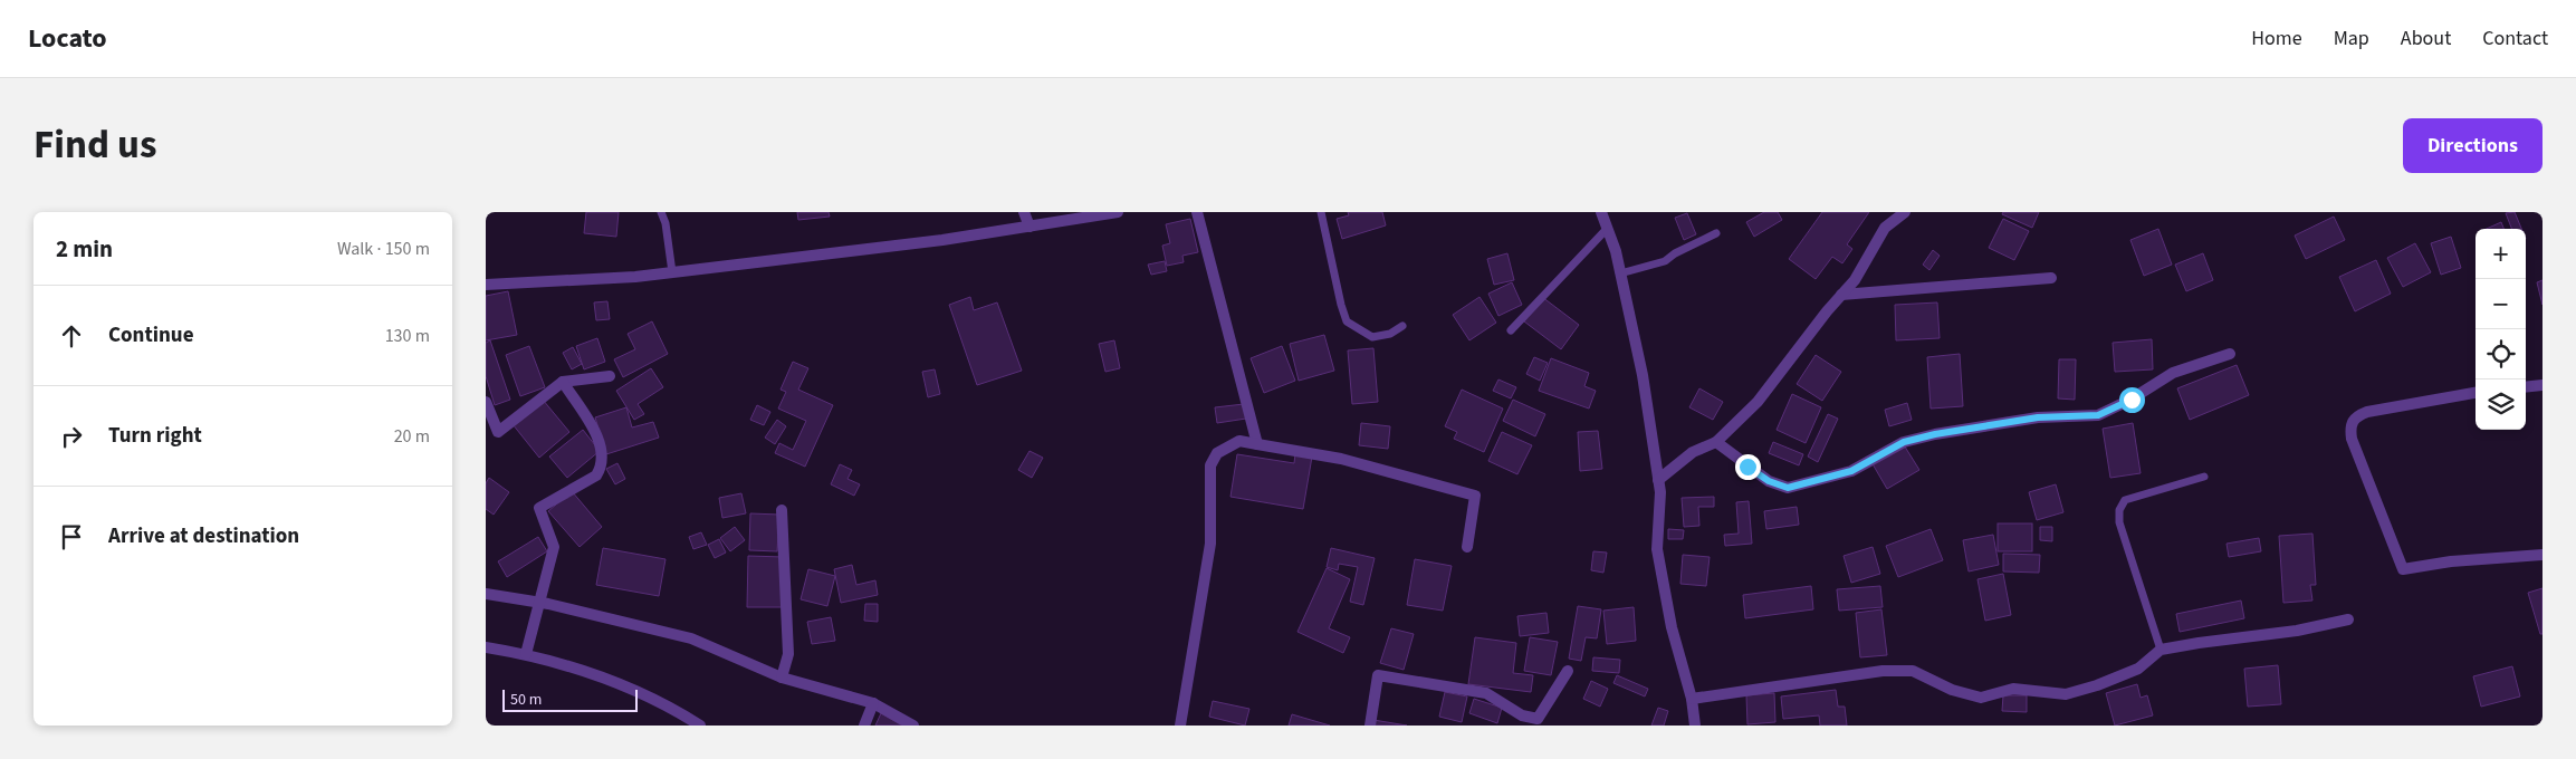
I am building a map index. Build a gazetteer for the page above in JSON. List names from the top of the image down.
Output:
{
  "scale_bar": "50 m",
  "page": {
    "header": "Locato",
    "nav": [
      "Home",
      "Map",
      "About",
      "Contact"
    ],
    "title": "Find us",
    "buttons": "Directions",
    "heading": ["2 min", "Walk · 150 m"],
    "map_buttons": ["+", "−"],
    "list": [
      ["Continue", "130 m"],
      ["Turn right", "20 m"],
      "Arrive at destination"
    ],
    "scale": "50 m"
  }
}
